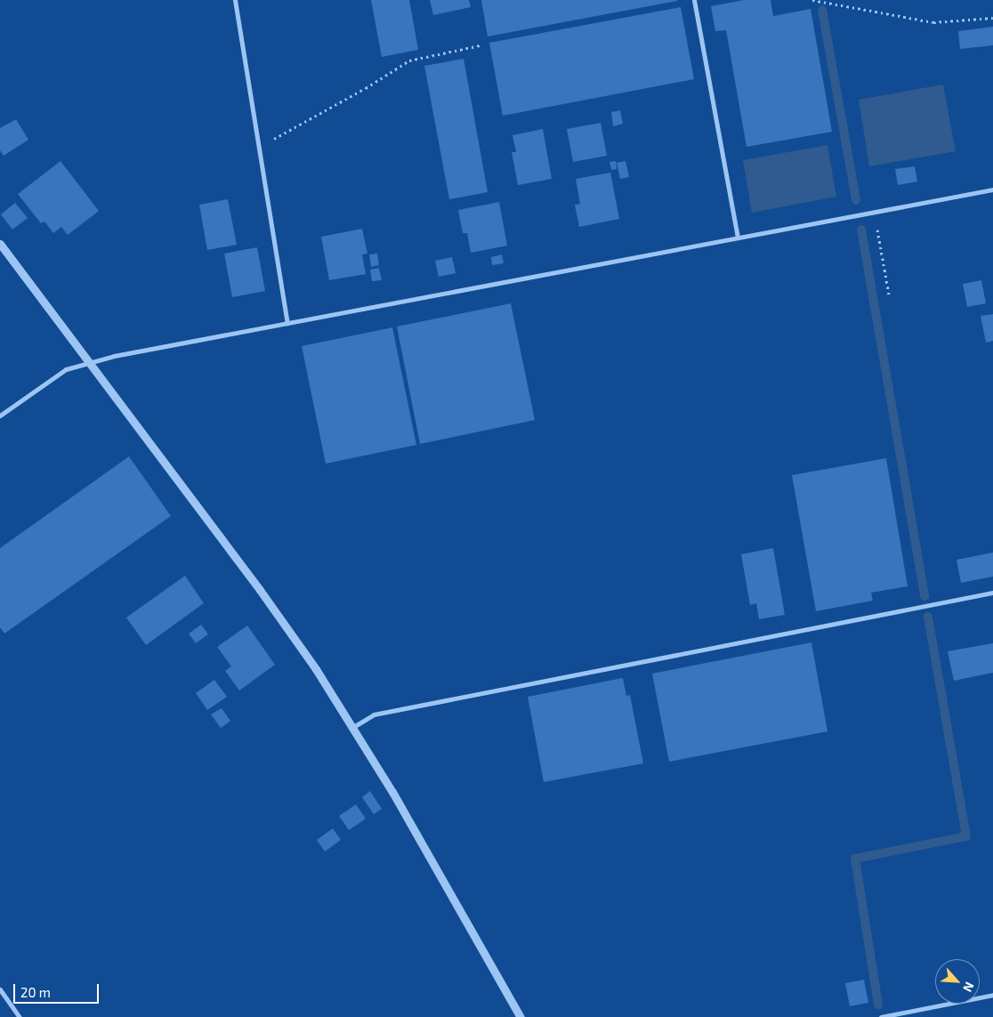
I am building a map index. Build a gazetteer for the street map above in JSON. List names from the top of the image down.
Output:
{
  "scale_bar": "20 m",
  "north": "bottom right"
}
